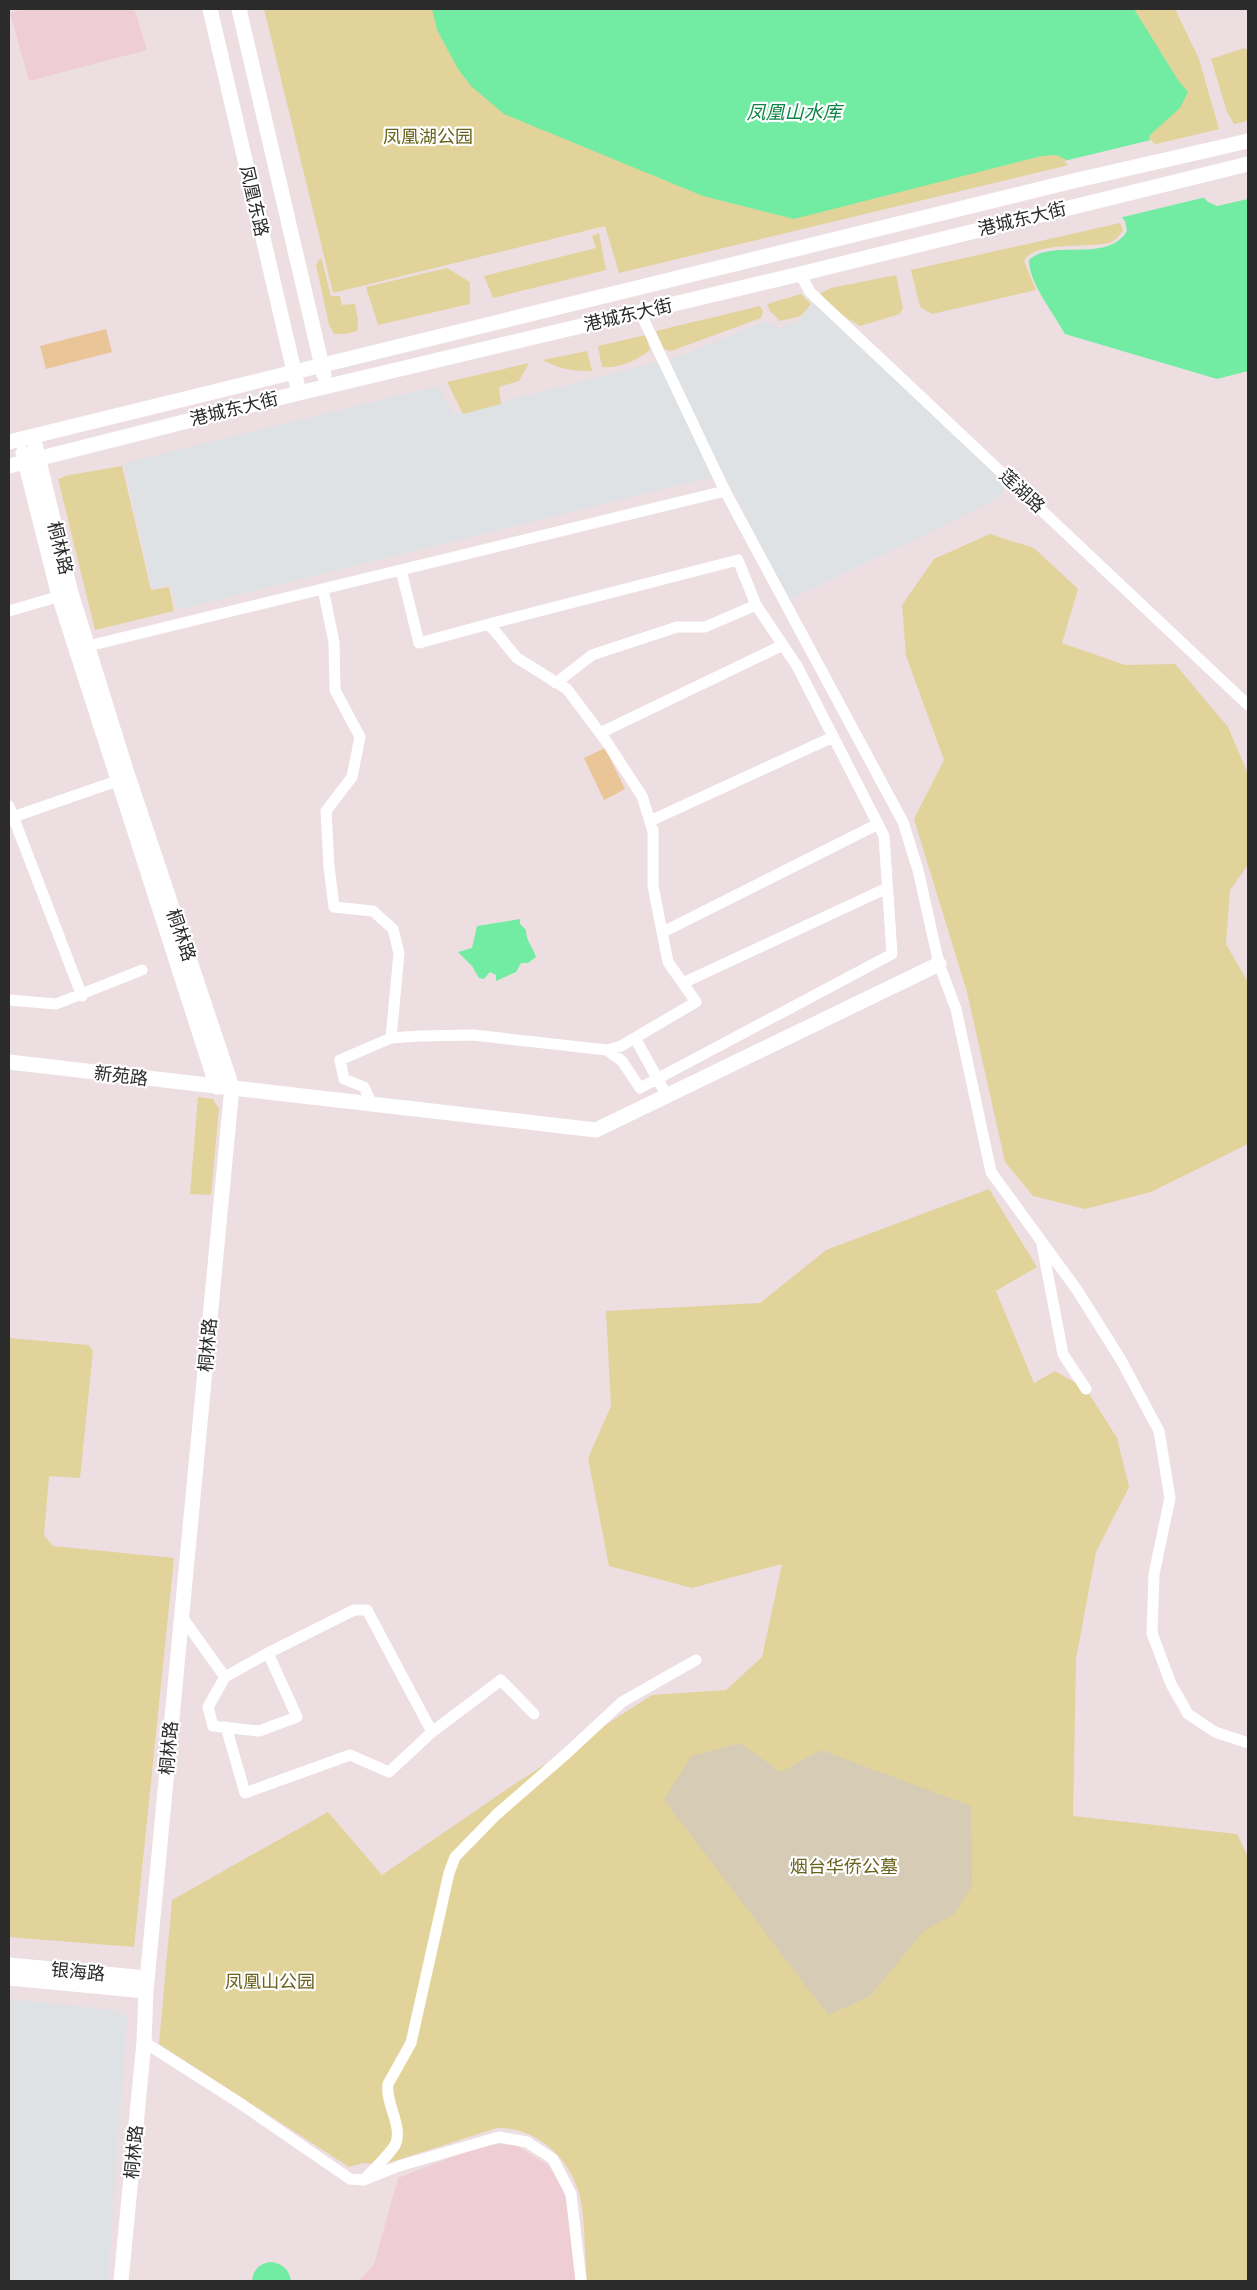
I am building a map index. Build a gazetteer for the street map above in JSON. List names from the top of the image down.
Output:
{
  "streets": {
    "street": [
      "凤凰东路",
      "港城东大街",
      "莲湖路",
      "桐林路",
      "新苑路",
      "银海路"
    ]
  },
  "crossings": [
    ["凤凰东路", "港城东大街"],
    ["港城东大街", "莲湖路"],
    ["港城东大街", "桐林路"],
    ["桐林路", "新苑路"],
    ["桐林路", "银海路"]
  ],
  "water": ["凤凰山水库"],
  "parks": ["凤凰湖公园", "烟台华侨公墓", "凤凰山公园"]
}
